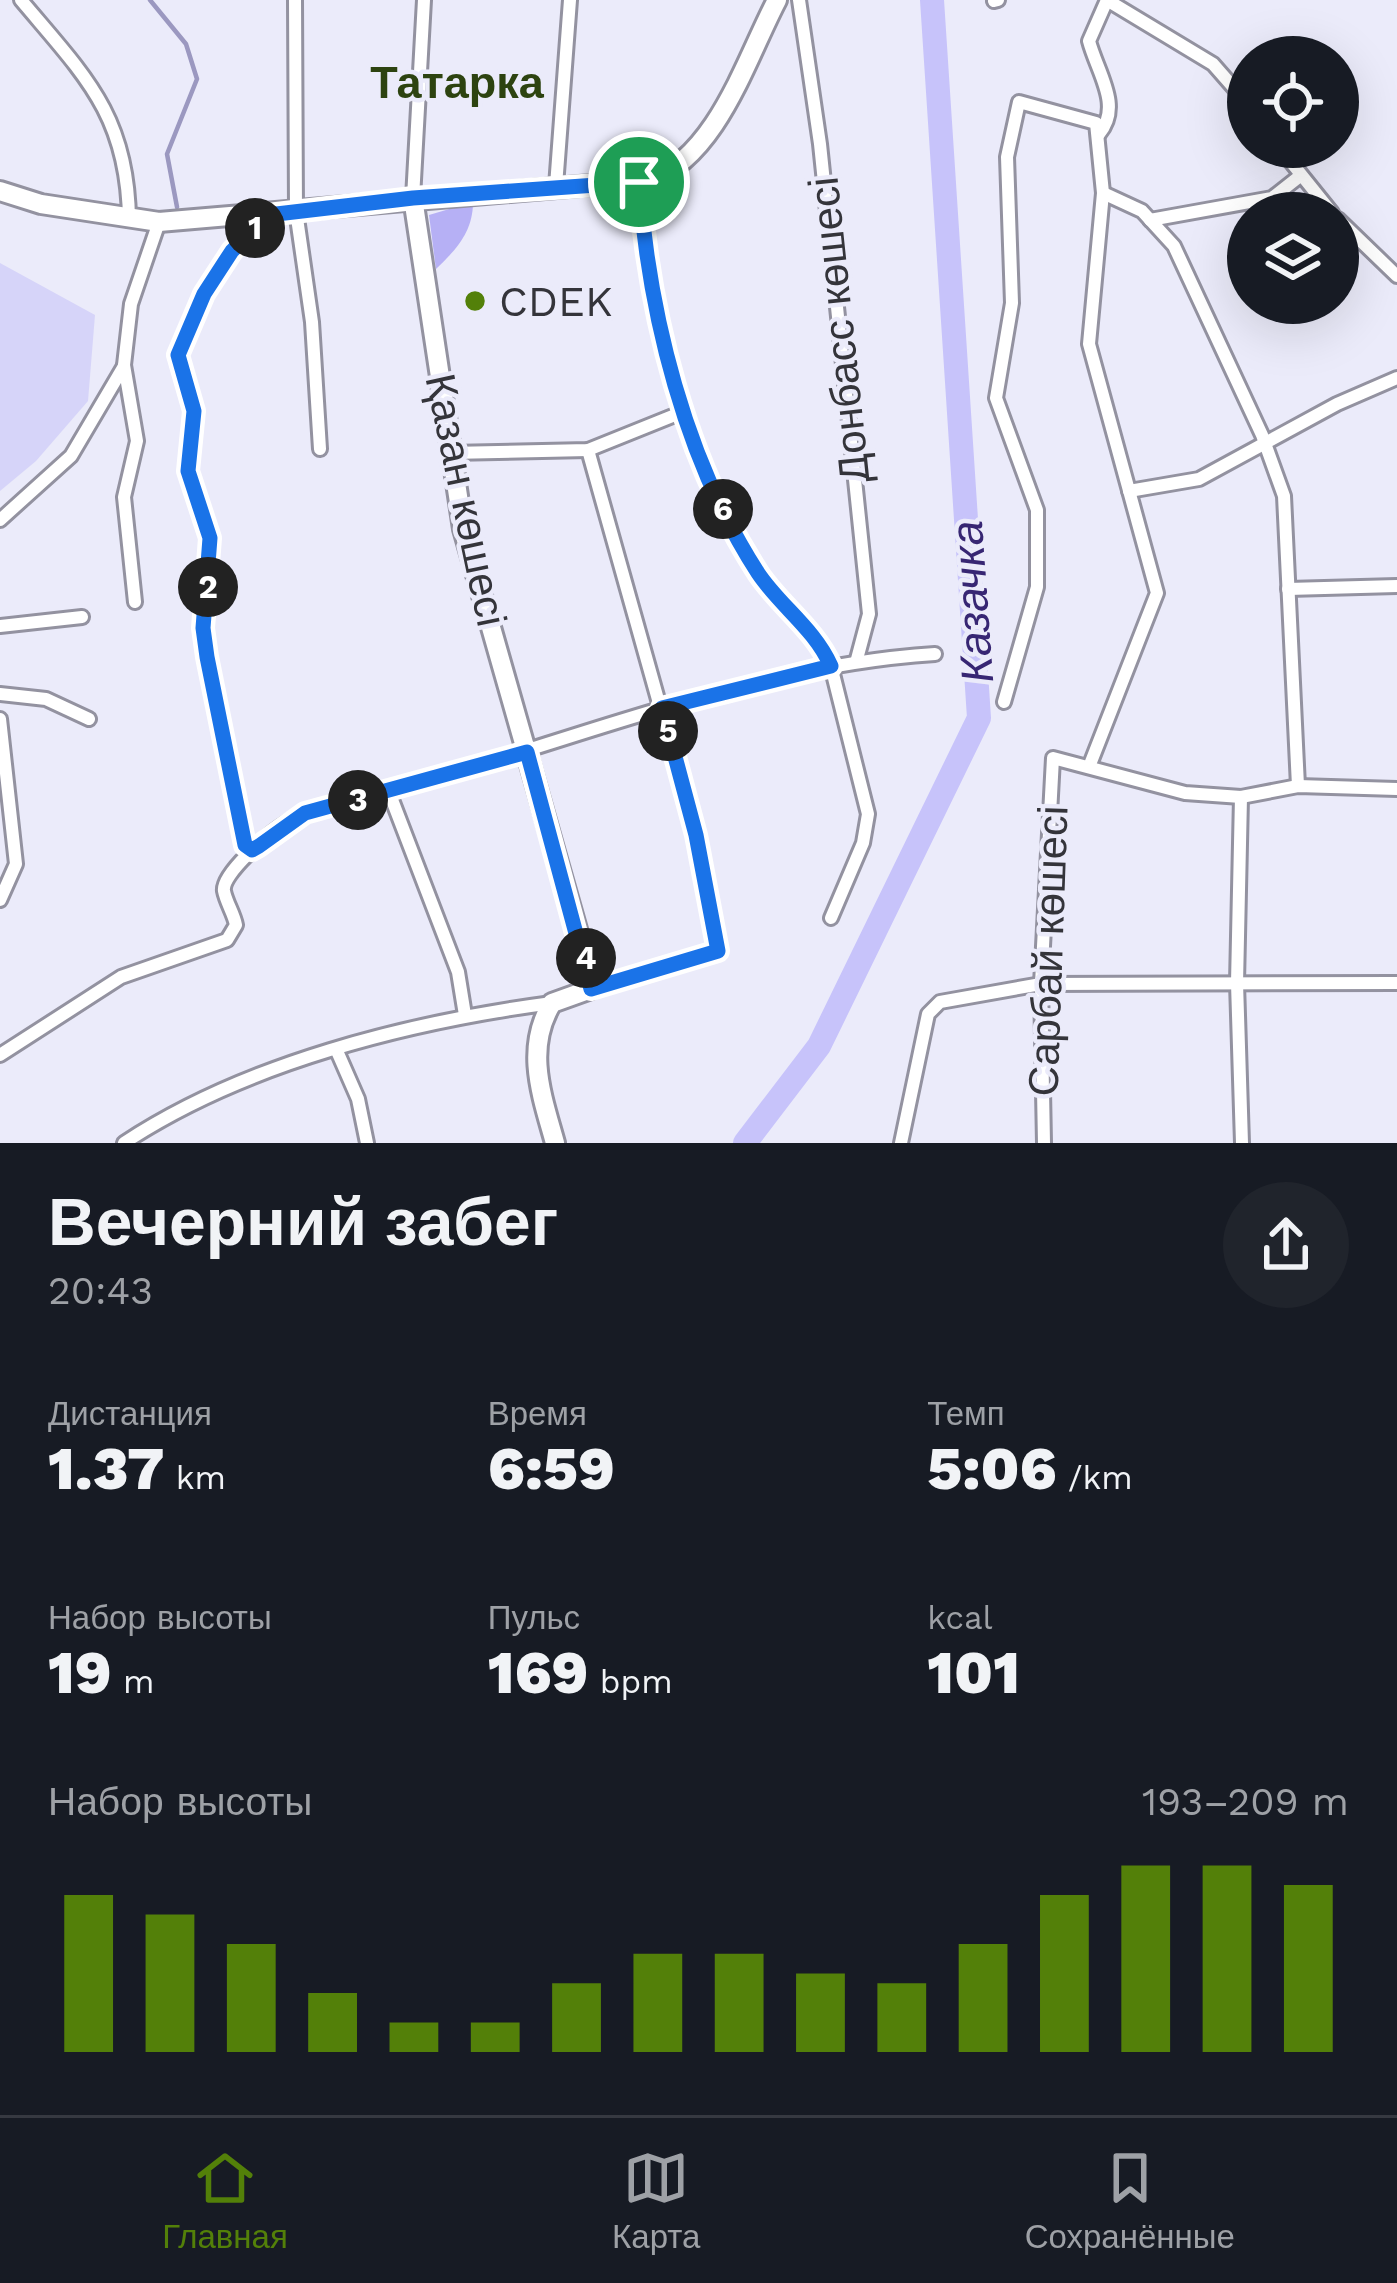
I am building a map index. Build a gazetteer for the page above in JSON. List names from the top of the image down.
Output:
{
  "streets": {
    "street": ["Донбасс көшесі", "Қазан көшесі", "Сарбай көшесі"]
  },
  "districts": ["Татарка"],
  "water": ["Казачка"],
  "places": ["CDEK"],
  "page": {
    "pins": [
      "1",
      "6",
      "2",
      "5",
      "3",
      "4"
    ],
    "heading": ["Вечерний забег", "20:43"],
    "stats": [
      ["Дистанция", "1.37 km"],
      ["Время", "6:59"],
      ["Темп", "5:06 /km"],
      ["Набор высоты", "19 m"],
      ["Пульс", "169 bpm"],
      ["kcal", "101"]
    ],
    "chart": ["Набор высоты", "193–209 m"],
    "tabs": ["Главная", "Карта", "Сохранённые"]
  }
}
